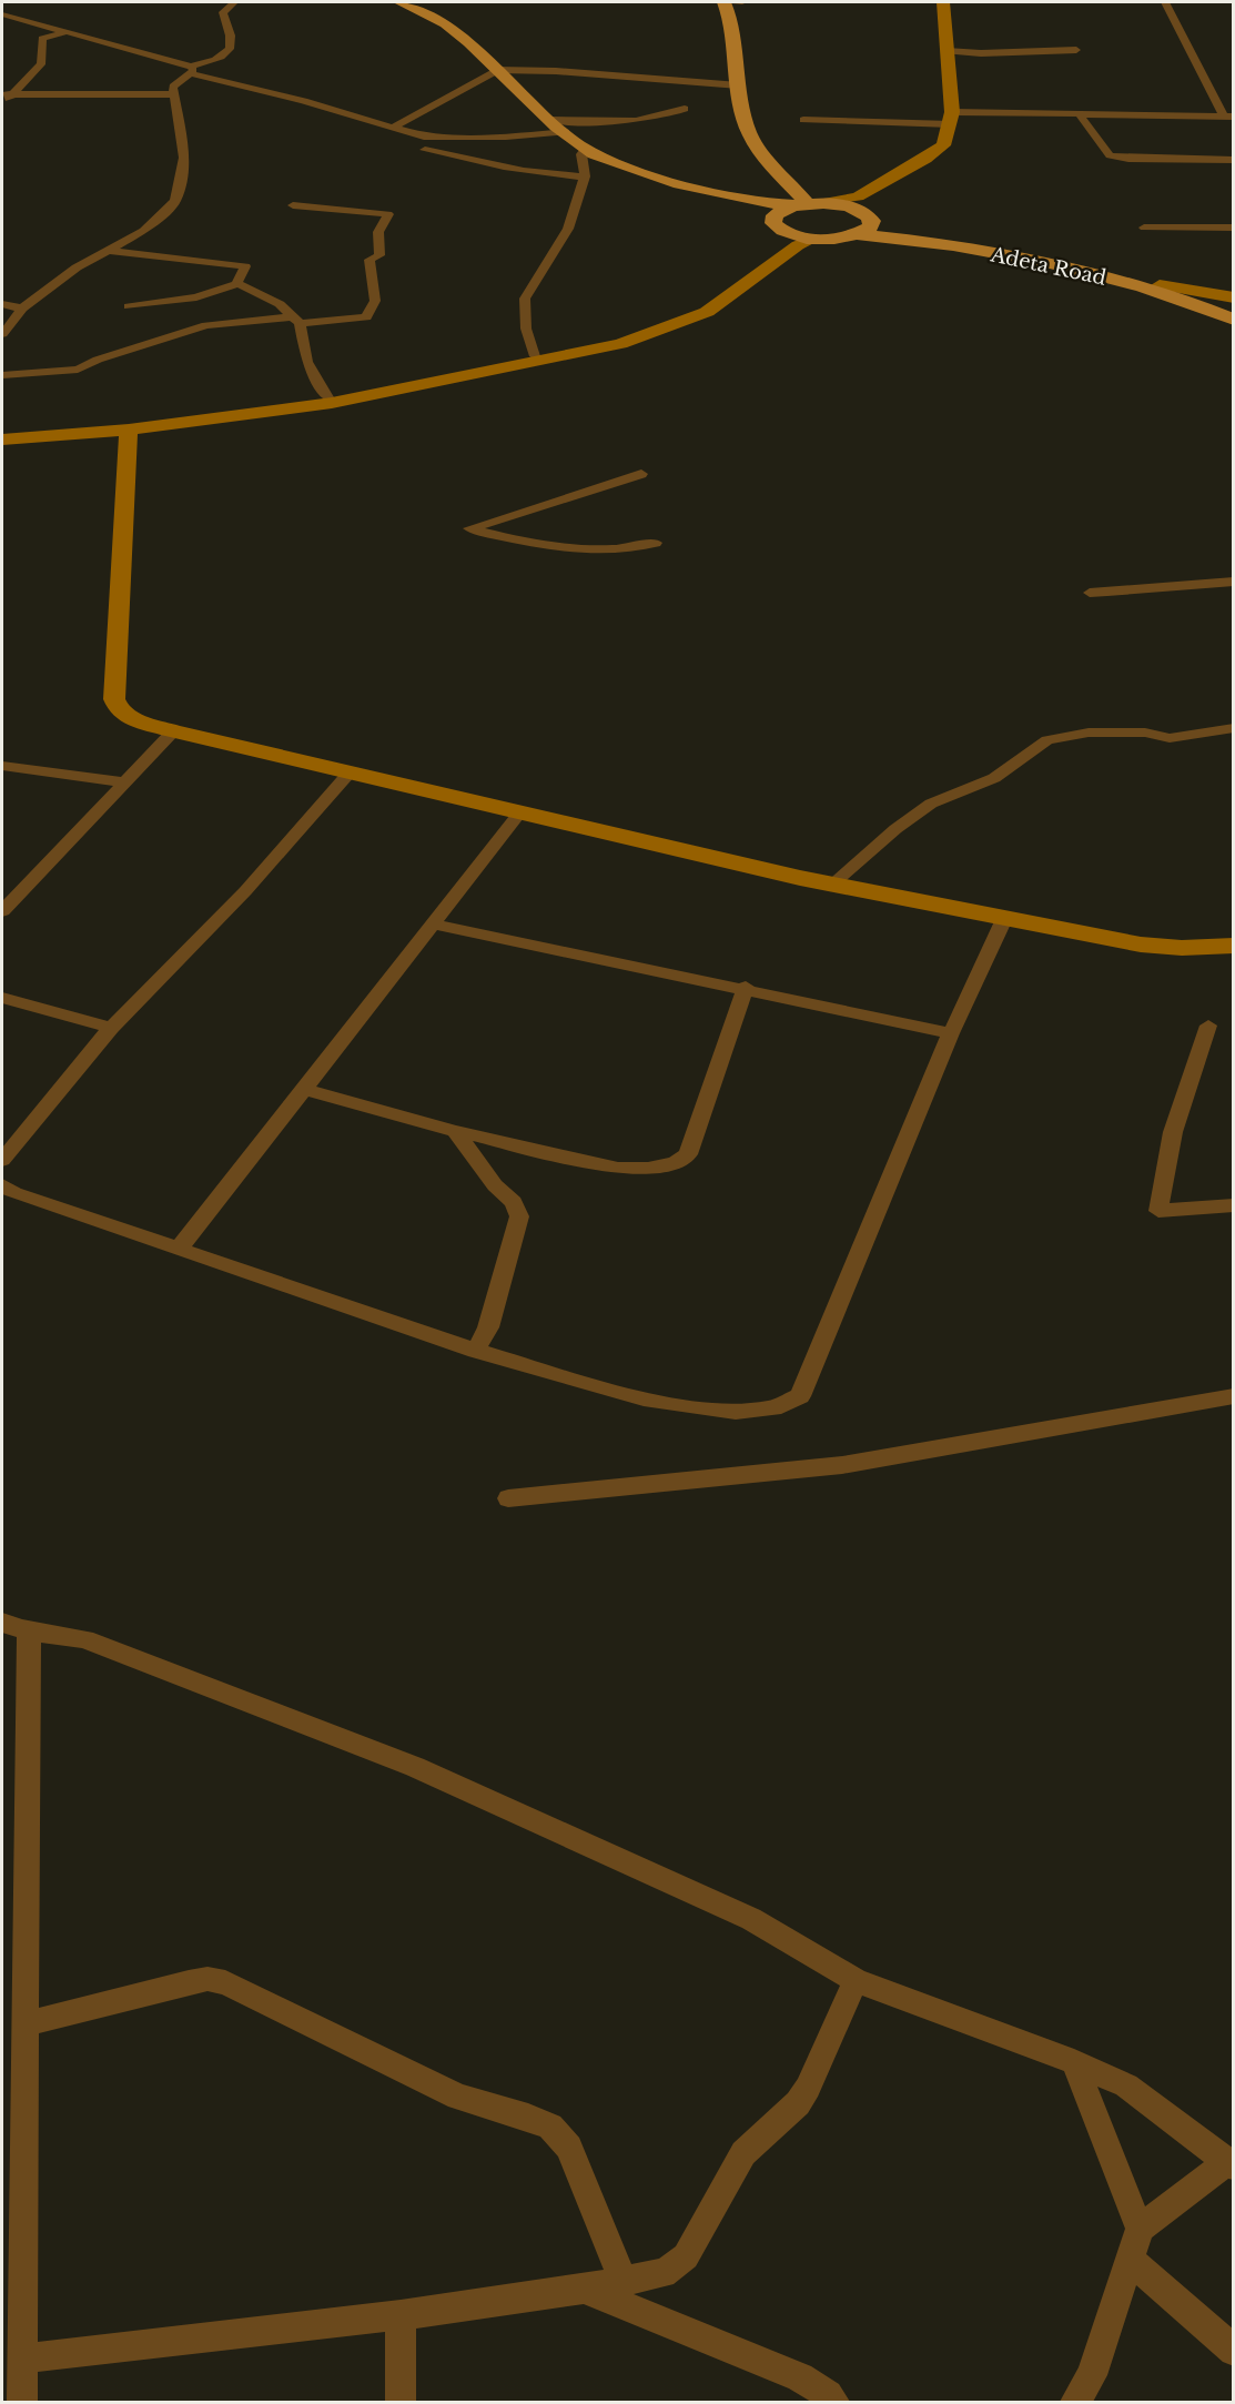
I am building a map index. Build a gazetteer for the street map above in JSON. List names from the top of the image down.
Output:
{
  "streets": {
    "main road": ["Adeta Road"]
  }
}
